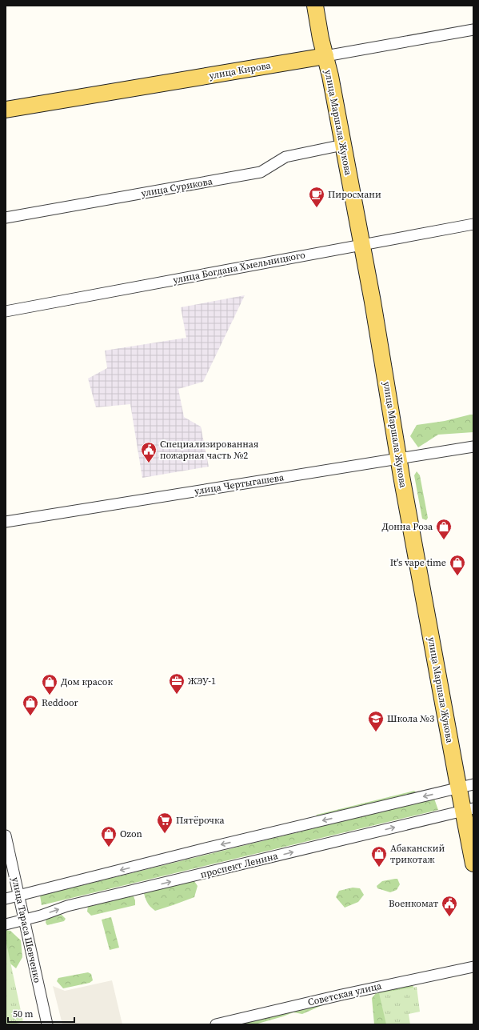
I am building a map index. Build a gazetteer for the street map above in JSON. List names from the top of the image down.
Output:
{
  "streets": {
    "main road": ["улица Кирова", "улица Маршала Жукова"],
    "street": [
      "улица Сурикова",
      "улица Богдана Хмельницкого",
      "улица Чертыгашева",
      "проспект Ленина",
      "улица Тараса Шевченко",
      "Советская улица"
    ]
  },
  "crossings": [
    ["улица Кирова", "улица Маршала Жукова"],
    ["улица Маршала Жукова", "улица Сурикова"],
    ["улица Маршала Жукова", "улица Богдана Хмельницкого"],
    ["улица Маршала Жукова", "улица Чертыгашева"],
    ["улица Маршала Жукова", "проспект Ленина"],
    ["проспект Ленина", "улица Тараса Шевченко"]
  ],
  "places": {
    "cafe": ["Пиросмани"],
    "public building": ["Специализированная пожарная часть №2", "Военкомат"],
    "shop": [
      "Донна Роза",
      "It's vape time",
      "Дом красок",
      "Reddoor",
      "Ozon",
      "Абаканский трикотаж"
    ],
    "office": ["ЖЭУ-1"],
    "school or university": ["Школа №3"],
    "supermarket": ["Пятёрочка"]
  },
  "scale_bar": "50 m"
}
